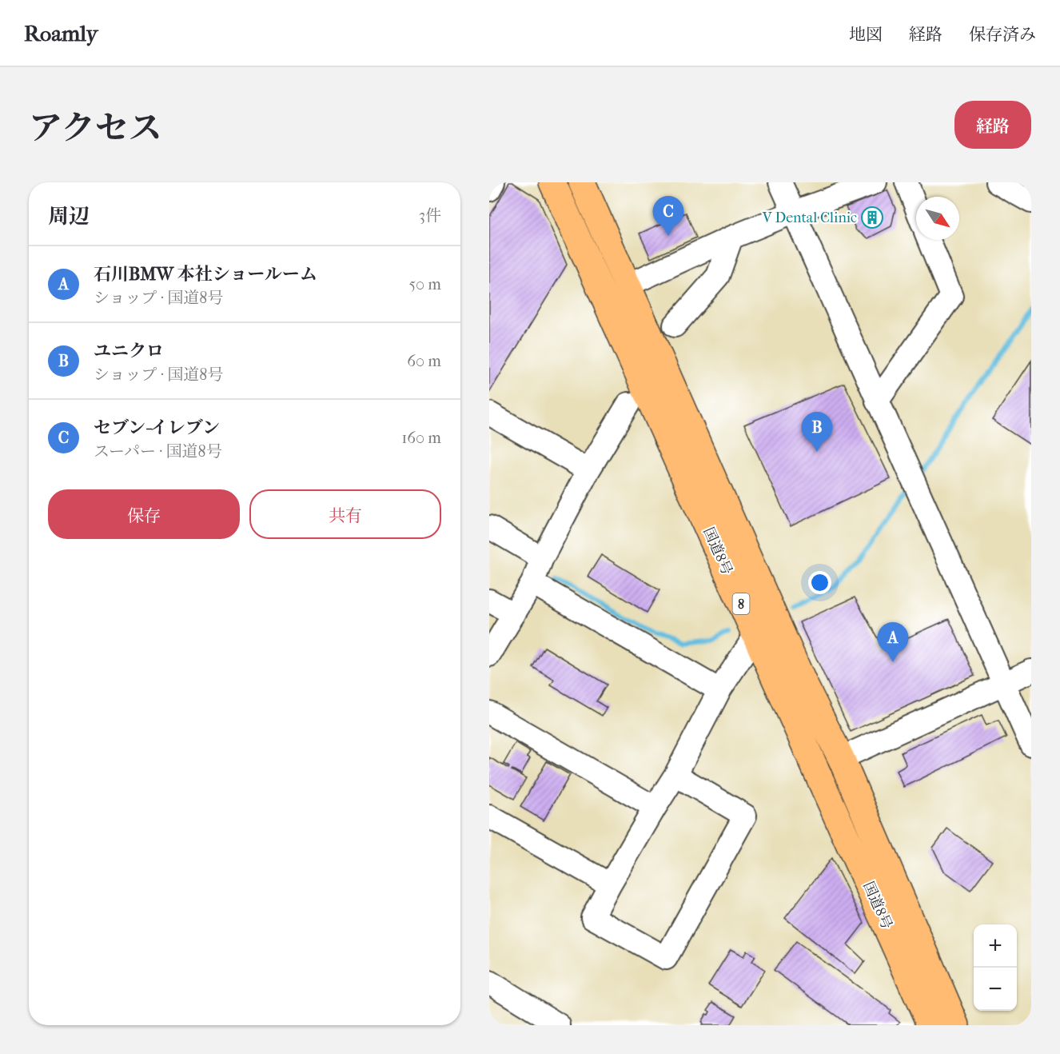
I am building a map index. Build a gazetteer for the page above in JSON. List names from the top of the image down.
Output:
{
  "streets": {
    "highway": ["国道8号", "8"]
  },
  "places": {
    "building": ["V Dental Clinic"]
  },
  "north": "bottom right",
  "page": {
    "header": "Roamly",
    "nav": ["地図", "経路", "保存済み"],
    "title": "アクセス",
    "buttons": [
      "経路",
      ["保存", "共有"]
    ],
    "heading": ["周辺", "3件"],
    "pins": ["C", "B", "A"],
    "list": [
      {
        "mark": "A",
        "name": "石川BMW 本社ショールーム",
        "note": "ショップ · 国道8号",
        "value": "50 m"
      },
      {
        "mark": "B",
        "name": "ユニクロ",
        "note": "ショップ · 国道8号",
        "value": "60 m"
      },
      {
        "mark": "C",
        "name": "セブン-イレブン",
        "note": "スーパー · 国道8号",
        "value": "160 m"
      }
    ],
    "map_buttons": ["+", "−"]
  }
}
